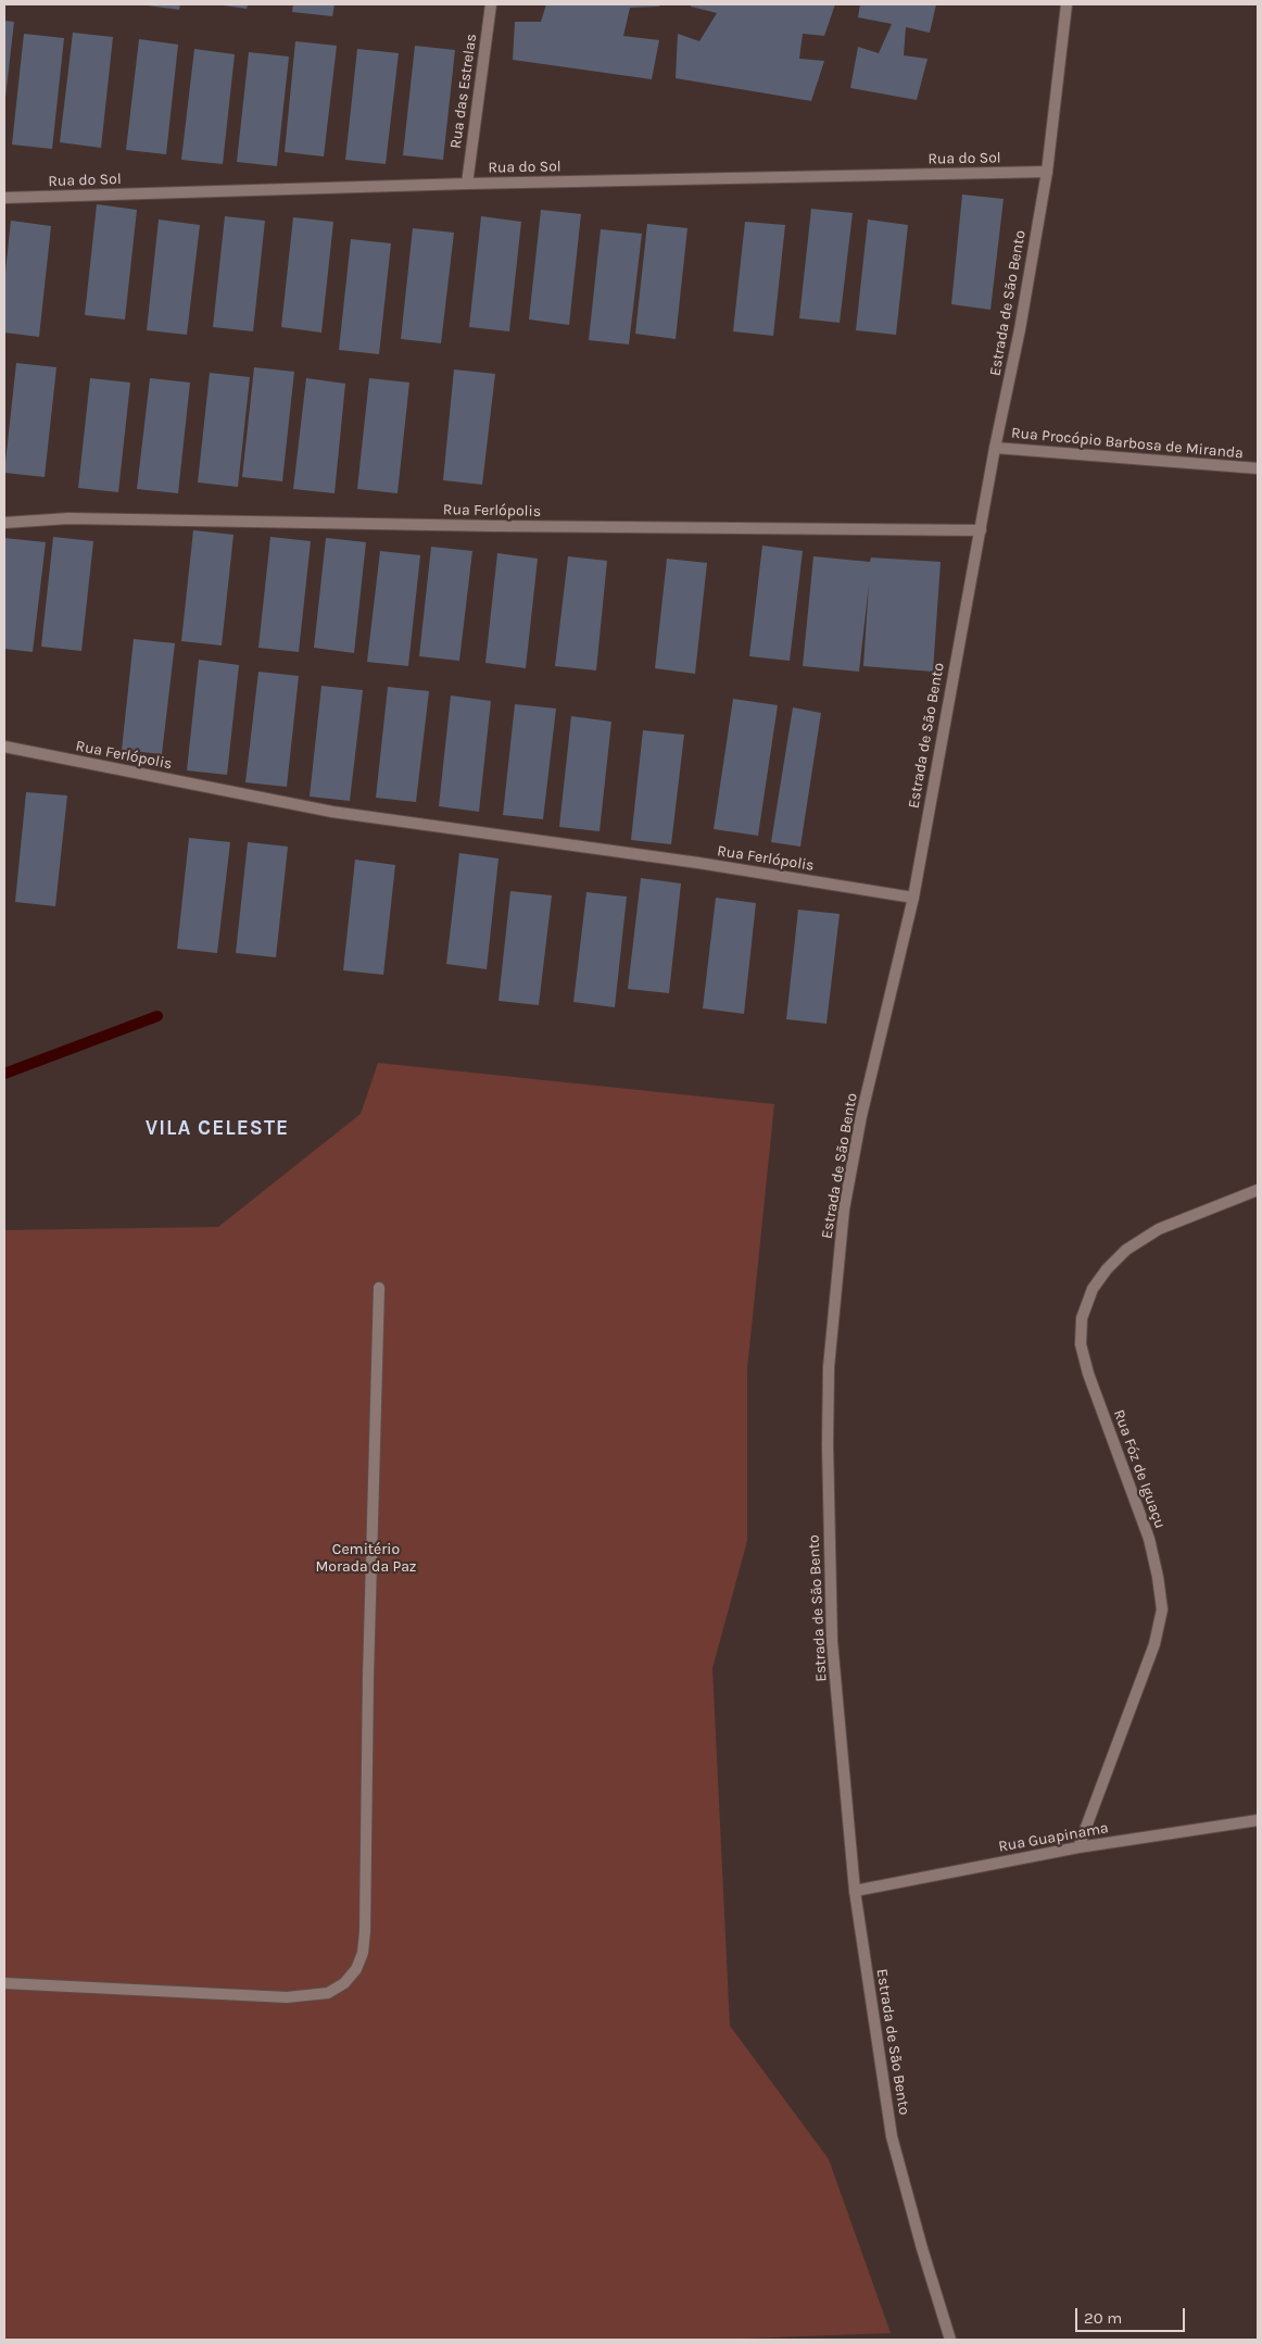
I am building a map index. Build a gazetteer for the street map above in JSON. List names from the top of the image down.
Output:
{
  "streets": {
    "street": [
      "Rua das Estrelas",
      "Rua do Sol",
      "Estrada de São Bento",
      "Rua Procópio Barbosa de Miranda",
      "Rua Ferlópolis",
      "Rua Fóz de Iguaçu",
      "Rua Guapinama"
    ]
  },
  "crossings": [
    ["Rua das Estrelas", "Rua do Sol"],
    ["Rua do Sol", "Estrada de São Bento"],
    ["Estrada de São Bento", "Rua Procópio Barbosa de Miranda"],
    ["Estrada de São Bento", "Rua Ferlópolis"],
    ["Estrada de São Bento", "Rua Guapinama"],
    ["Rua Fóz de Iguaçu", "Rua Guapinama"]
  ],
  "districts": ["VILA CELESTE"],
  "parks": ["Cemitério Morada da Paz"],
  "scale_bar": "20 m"
}
